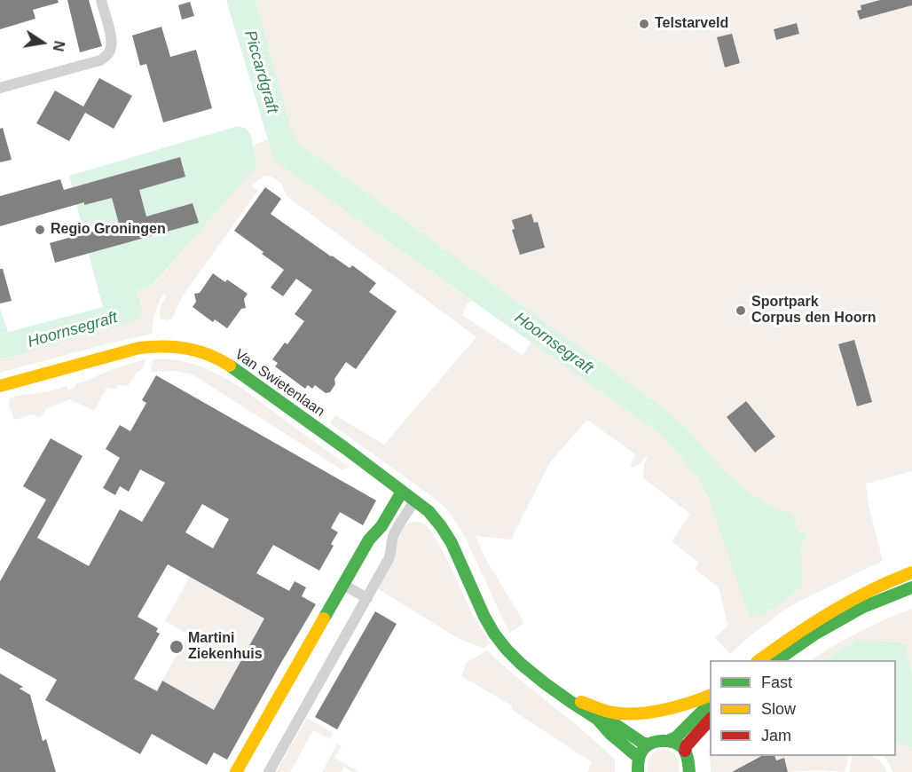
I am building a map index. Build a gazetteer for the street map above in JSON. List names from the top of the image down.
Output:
{
  "streets": {
    "street": ["Van Swietenlaan"]
  },
  "water": ["Piccardgraft", "Hoornsegraft"],
  "places": [
    "Telstarveld",
    "Regio Groningen",
    "Sportpark Corpus den Hoorn",
    "Martini Ziekenhuis"
  ],
  "legend": ["Fast", "Slow", "Jam"],
  "north": "right"
}
